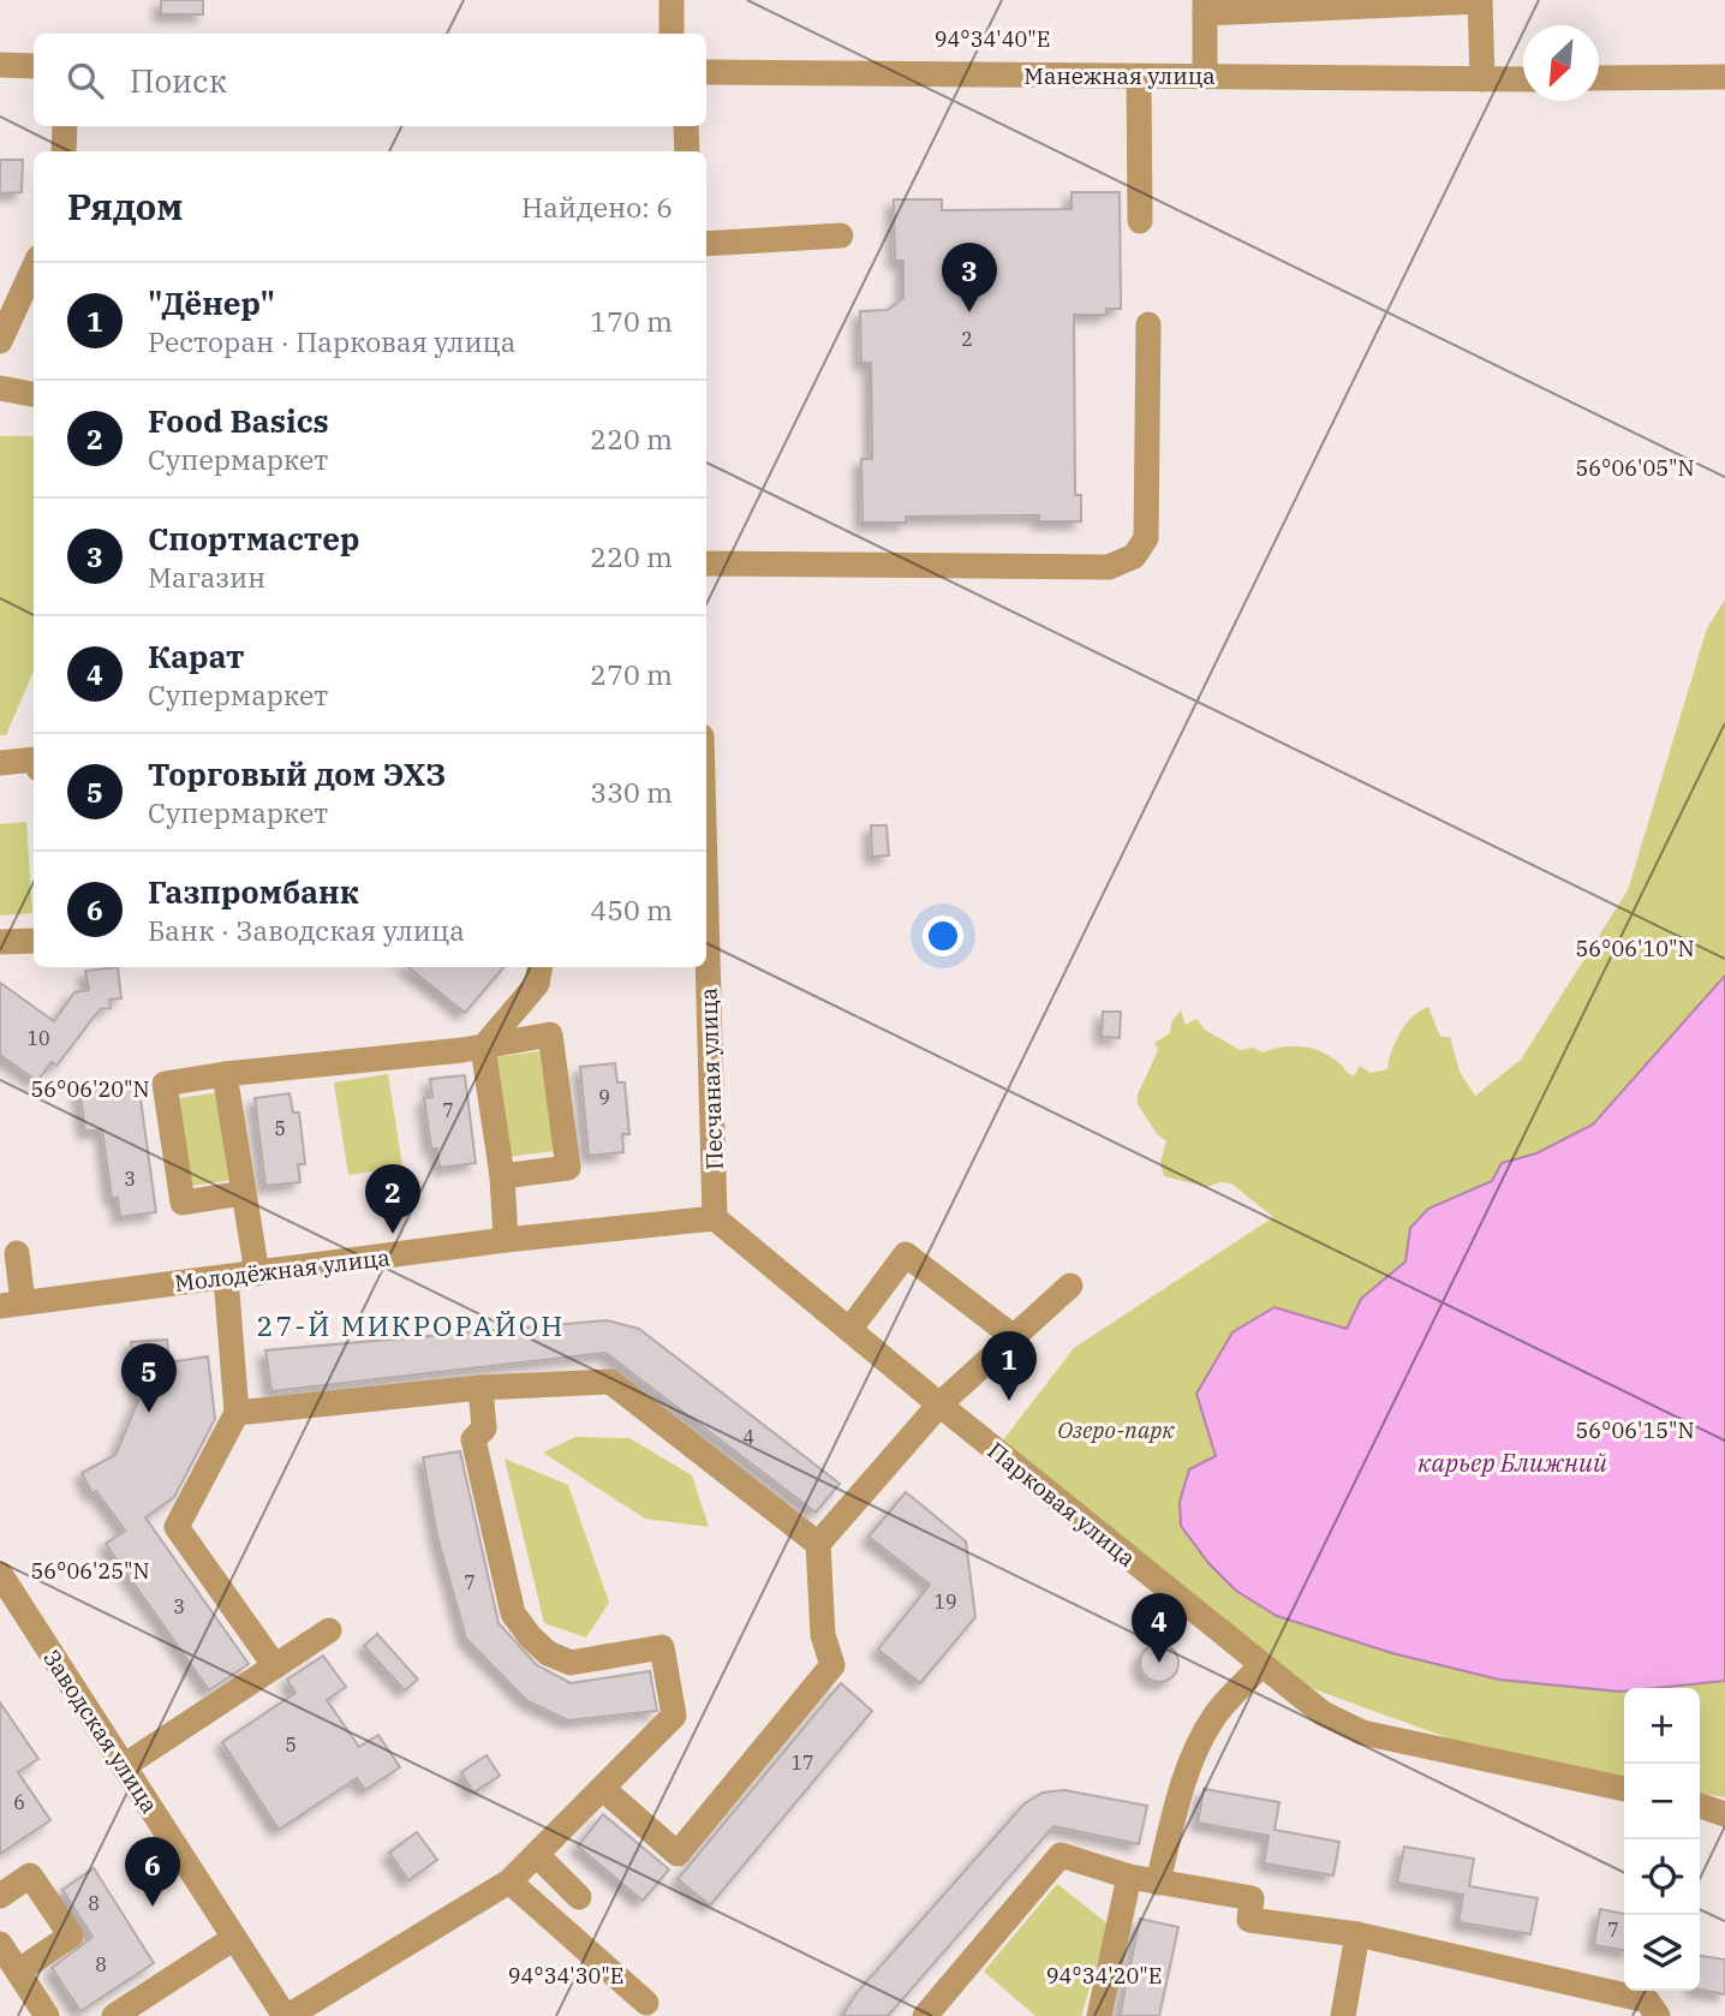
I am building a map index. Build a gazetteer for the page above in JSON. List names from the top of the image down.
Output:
{
  "streets": {
    "street": [
      "Манежная улица",
      "Песчаная улица",
      "Молодёжная улица",
      "Парковая улица",
      "Заводская улица"
    ]
  },
  "crossings": [
    ["Песчаная улица", "Молодёжная улица"],
    ["Песчаная улица", "Парковая улица"],
    ["Молодёжная улица", "Парковая улица"]
  ],
  "districts": ["27-Й МИКРОРАЙОН"],
  "water": ["карьер Ближний"],
  "parks": ["Озеро-парк"],
  "house_numbers": [
    "2",
    "10",
    "9",
    "7",
    "5",
    "3",
    "4",
    "7",
    "19",
    "3",
    "5",
    "17",
    "6",
    "8",
    "7",
    "8"
  ],
  "north": "bottom left",
  "page": {
    "search": "Поиск",
    "heading": ["Рядом", "Найдено: 6"],
    "pins": [
      "3",
      "2",
      "1",
      "5",
      "4",
      "6"
    ],
    "list": [
      {
        "mark": "1",
        "name": "\"Дёнер\"",
        "note": "Ресторан · Парковая улица",
        "value": "170 m"
      },
      {
        "mark": "2",
        "name": "Food Basics",
        "note": "Супермаркет",
        "value": "220 m"
      },
      {
        "mark": "3",
        "name": "Спортмастер",
        "note": "Магазин",
        "value": "220 m"
      },
      {
        "mark": "4",
        "name": "Карат",
        "note": "Супермаркет",
        "value": "270 m"
      },
      {
        "mark": "5",
        "name": "Торговый дом ЭХЗ",
        "note": "Супермаркет",
        "value": "330 m"
      },
      {
        "mark": "6",
        "name": "Газпромбанк",
        "note": "Банк · Заводская улица",
        "value": "450 m"
      }
    ],
    "map_buttons": ["+", "−"]
  },
  "coordinates": [
    "94°34'40\"E",
    "56°06'05\"N",
    "56°06'10\"N",
    "56°06'20\"N",
    "56°06'15\"N",
    "56°06'25\"N",
    "94°34'30\"E",
    "94°34'20\"E"
  ]
}
